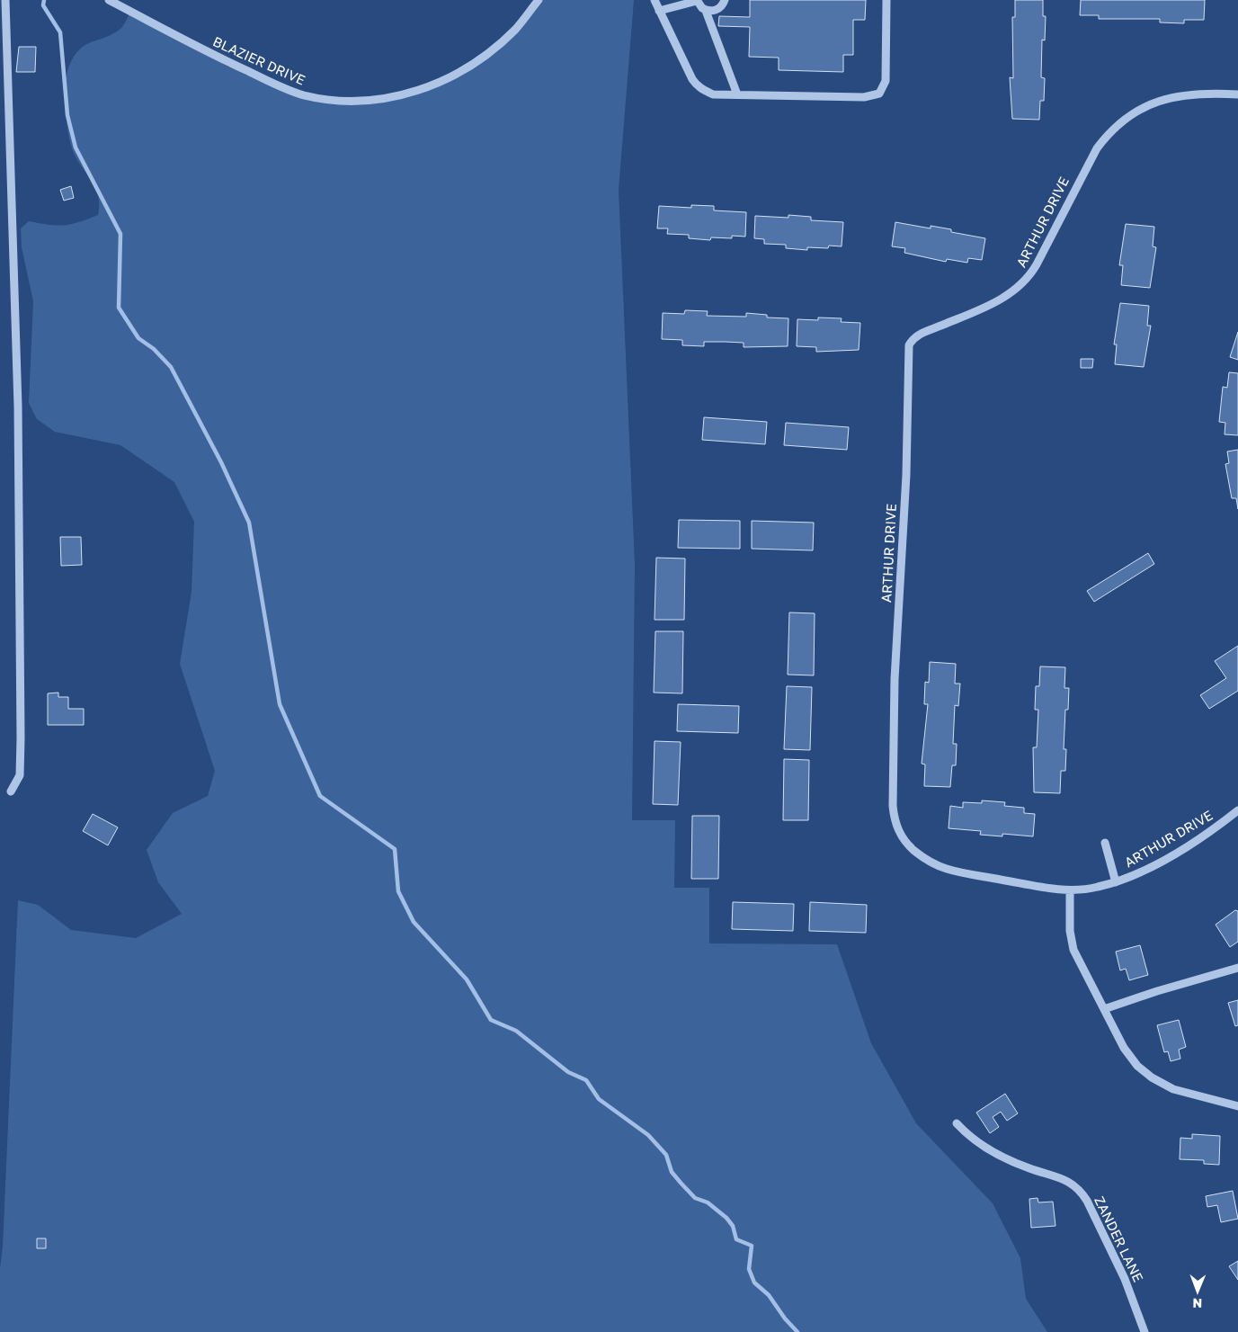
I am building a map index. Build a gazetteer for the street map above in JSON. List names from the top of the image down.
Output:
{
  "streets": {
    "street": ["BLAZIER DRIVE", "ARTHUR DRIVE", "ZANDER LANE"]
  },
  "north": "bottom"
}
